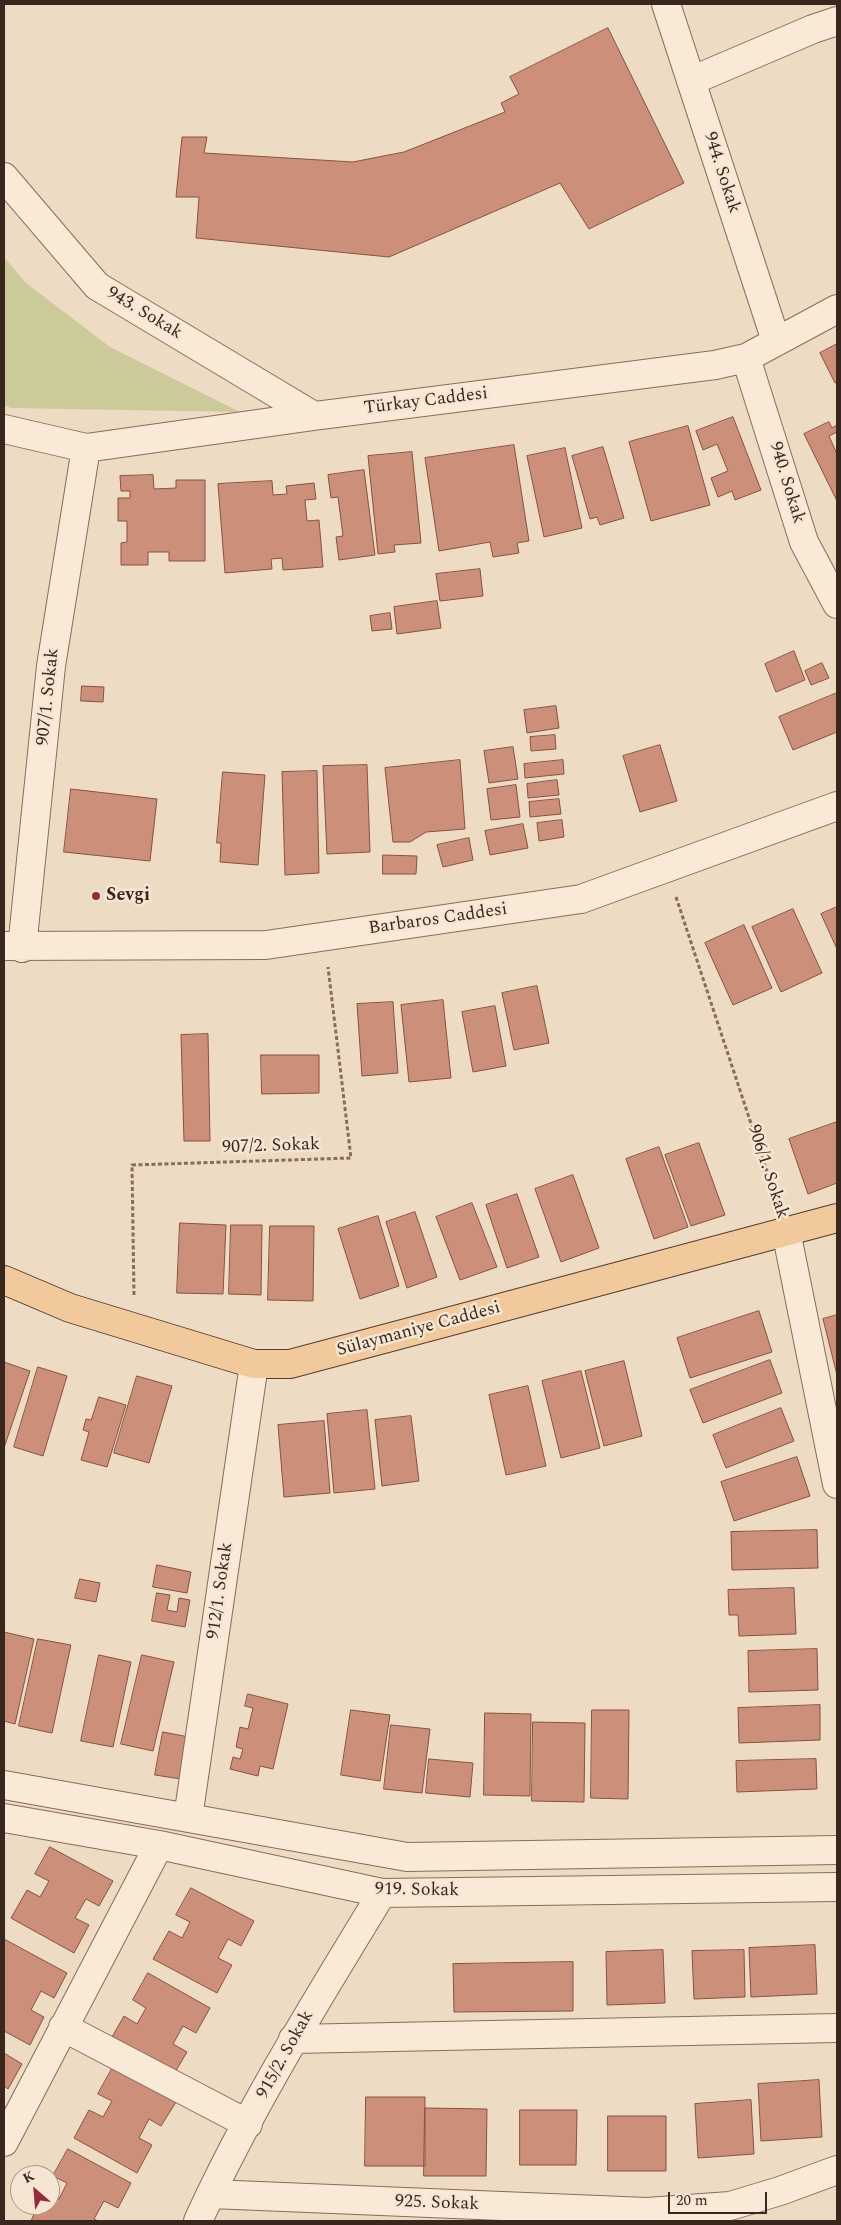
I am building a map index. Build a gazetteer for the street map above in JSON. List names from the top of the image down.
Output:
{
  "streets": {
    "main road": ["Sülaymaniye Caddesi"],
    "street": [
      "944. Sokak",
      "943. Sokak",
      "Türkay Caddesi",
      "940. Sokak",
      "907/1. Sokak",
      "Barbaros Caddesi",
      "906/1. Sokak",
      "912/1. Sokak",
      "919. Sokak",
      "915/2. Sokak",
      "925. Sokak"
    ],
    "path": ["907/2. Sokak"]
  },
  "crossings": [
    ["944. Sokak", "Türkay Caddesi"],
    ["943. Sokak", "Türkay Caddesi"],
    ["Türkay Caddesi", "940. Sokak"],
    ["Türkay Caddesi", "907/1. Sokak"],
    ["907/1. Sokak", "Barbaros Caddesi"],
    ["Barbaros Caddesi", "907/2. Sokak"],
    ["Barbaros Caddesi", "906/1. Sokak"],
    ["907/2. Sokak", "Sülaymaniye Caddesi"],
    ["906/1. Sokak", "Sülaymaniye Caddesi"],
    ["Sülaymaniye Caddesi", "912/1. Sokak"],
    ["912/1. Sokak", "919. Sokak"],
    ["919. Sokak", "915/2. Sokak"],
    ["915/2. Sokak", "925. Sokak"]
  ],
  "places": ["Sevgi"],
  "scale_bar": "20 m",
  "north": "top left"
}
